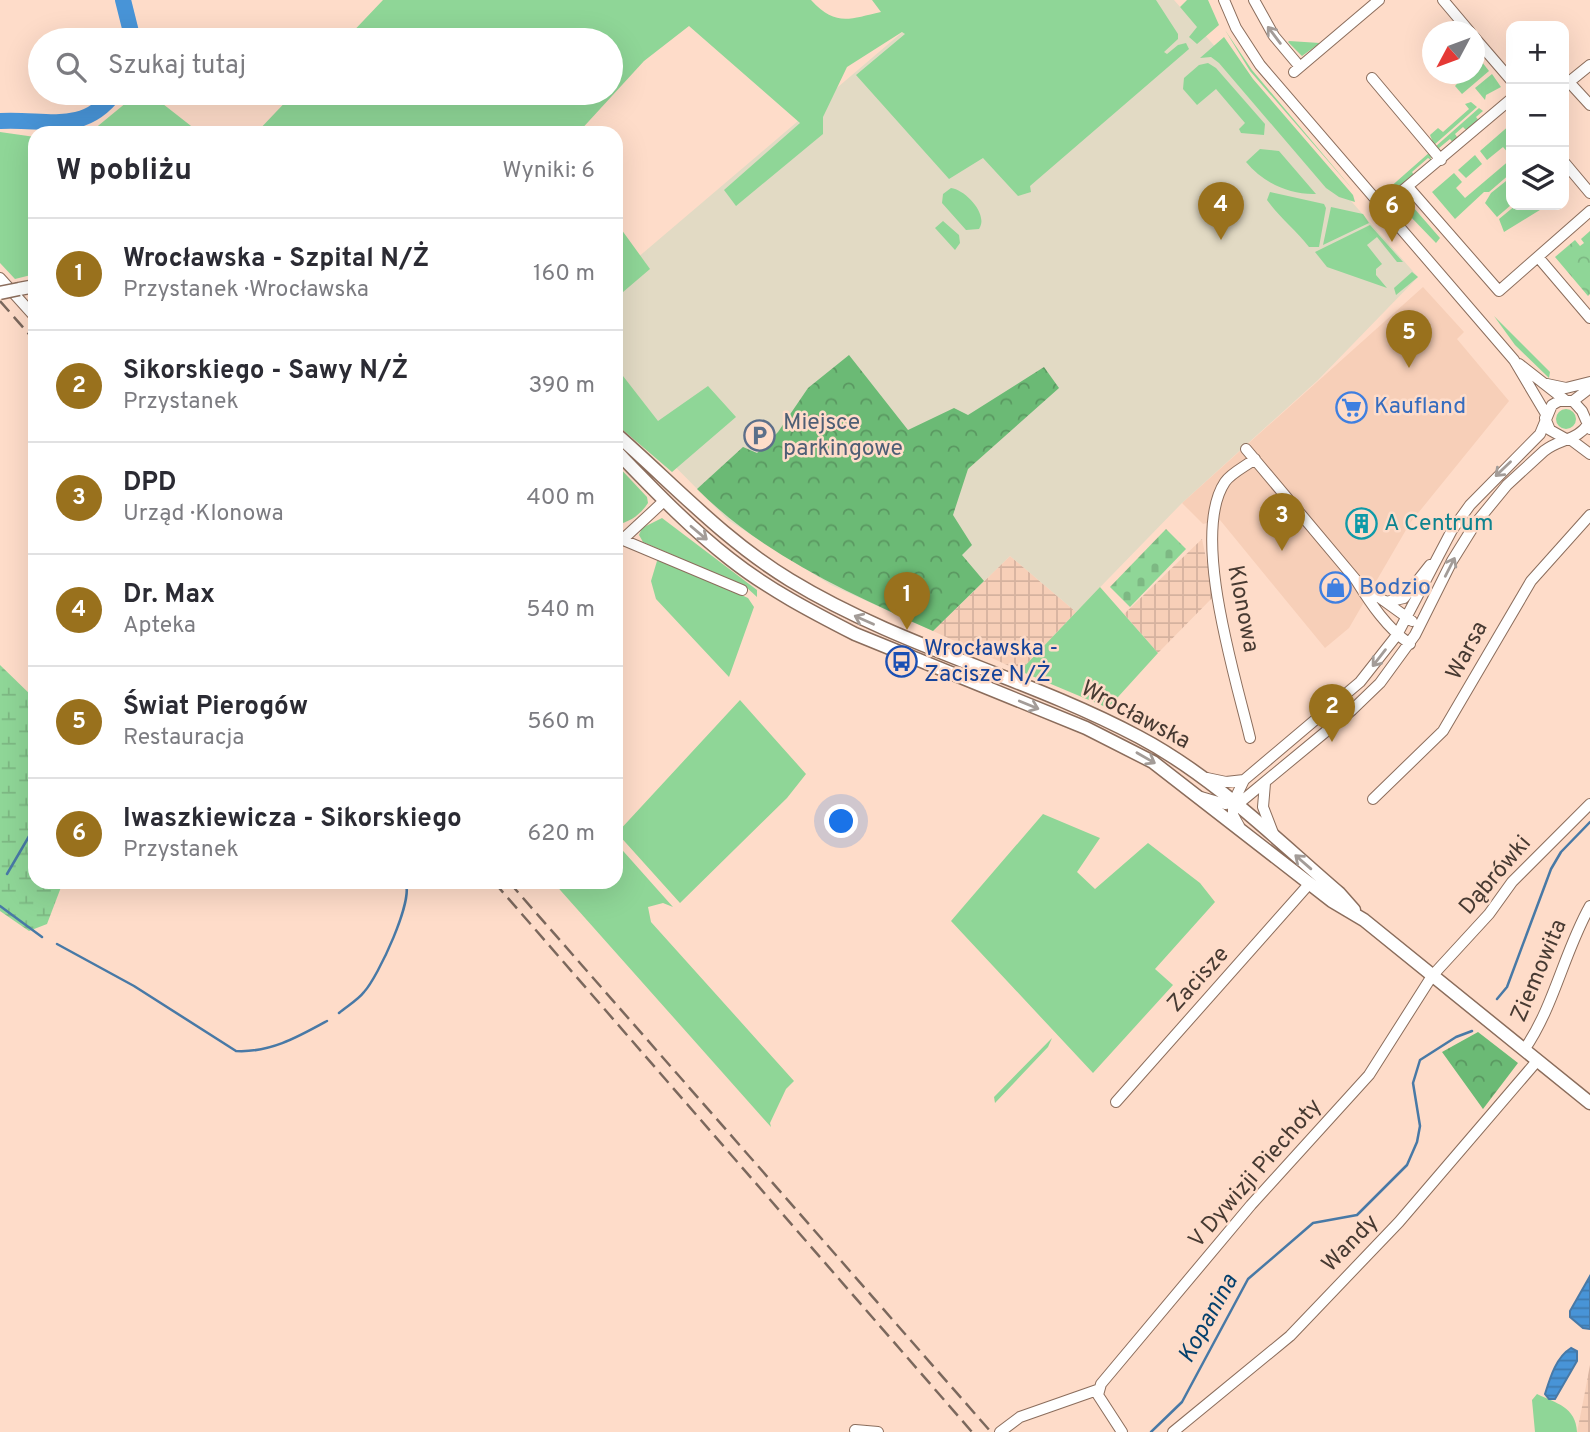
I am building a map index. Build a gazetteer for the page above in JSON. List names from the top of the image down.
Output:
{
  "streets": {
    "main road": ["Wrocławska"],
    "street": [
      "Klonowa",
      "Warsa",
      "Dąbrówki",
      "Ziemowita",
      "Zacisze",
      "V Dywizji Piechoty",
      "Wandy"
    ]
  },
  "crossings": [
    ["Wrocławska", "Dąbrówki"],
    ["Wrocławska", "Ziemowita"],
    ["Wrocławska", "Zacisze"],
    ["Wrocławska", "V Dywizji Piechoty"],
    ["Wrocławska", "Wandy"],
    ["Dąbrówki", "V Dywizji Piechoty"]
  ],
  "water": ["Kopanina"],
  "places": {
    "supermarket": ["Kaufland"],
    "parking": ["Miejsce parkingowe"],
    "building": ["A Centrum"],
    "shop": ["Bodzio"],
    "bus stop": ["Wrocławska - Zacisze N/Ż"]
  },
  "north": "bottom left",
  "page": {
    "map_buttons": ["+", "−"],
    "search": "Szukaj tutaj",
    "heading": ["W pobliżu", "Wyniki: 6"],
    "pins": [
      "4",
      "6",
      "5",
      "3",
      "1",
      "2"
    ],
    "list": [
      {
        "mark": "1",
        "name": "Wrocławska - Szpital N/Ż",
        "note": "Przystanek · Wrocławska",
        "value": "160 m"
      },
      {
        "mark": "2",
        "name": "Sikorskiego - Sawy N/Ż",
        "note": "Przystanek",
        "value": "390 m"
      },
      {
        "mark": "3",
        "name": "DPD",
        "note": "Urząd · Klonowa",
        "value": "400 m"
      },
      {
        "mark": "4",
        "name": "Dr. Max",
        "note": "Apteka",
        "value": "540 m"
      },
      {
        "mark": "5",
        "name": "Świat Pierogów",
        "note": "Restauracja",
        "value": "560 m"
      },
      {
        "mark": "6",
        "name": "Iwaszkiewicza - Sikorskiego",
        "note": "Przystanek",
        "value": "620 m"
      }
    ]
  }
}
